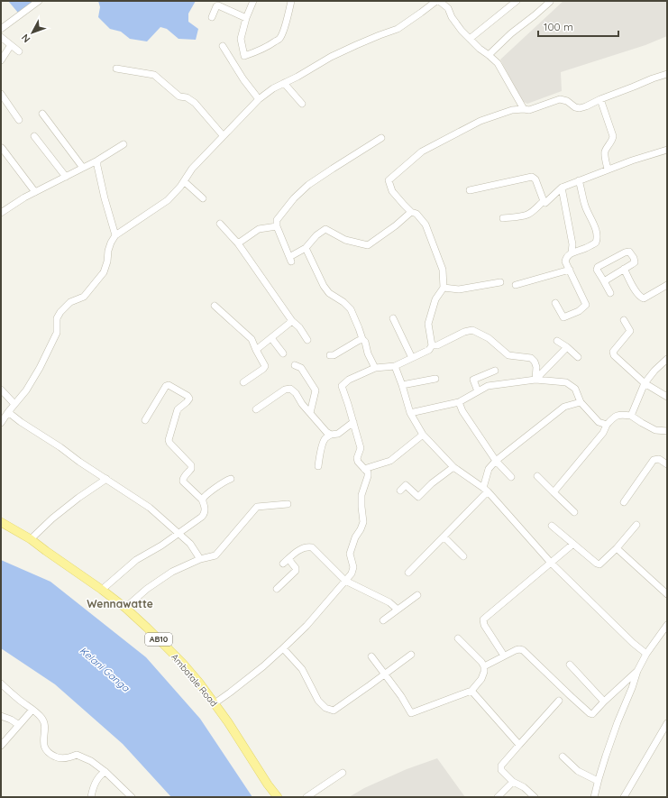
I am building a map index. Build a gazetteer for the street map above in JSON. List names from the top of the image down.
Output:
{
  "streets": {
    "main road": ["AB10", "Ambatale Road"]
  },
  "districts": ["Wennawatte"],
  "water": ["Kelani Ganga"],
  "scale_bar": "100 m",
  "north": "bottom left"
}
